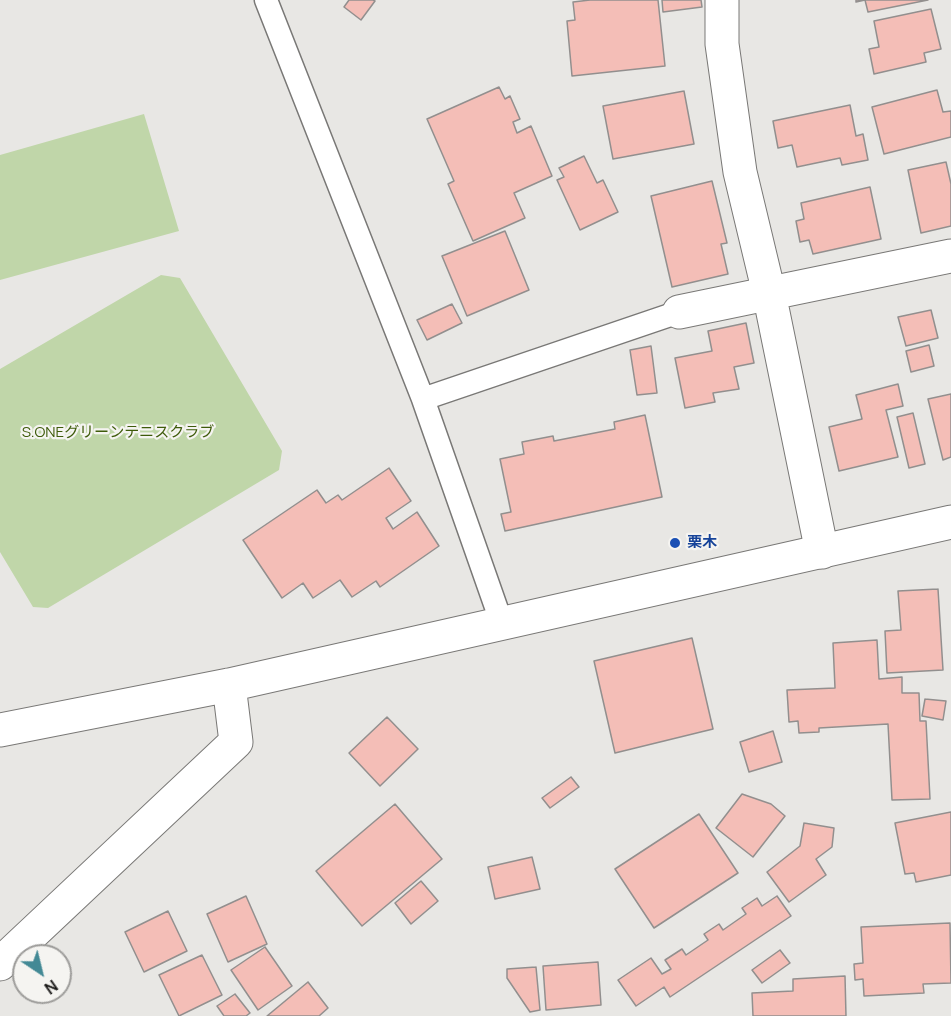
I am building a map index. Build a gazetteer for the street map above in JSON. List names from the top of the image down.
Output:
{
  "parks": ["S.ONEグリーンテニスクラブ"],
  "places": ["栗木"],
  "north": "bottom right"
}
